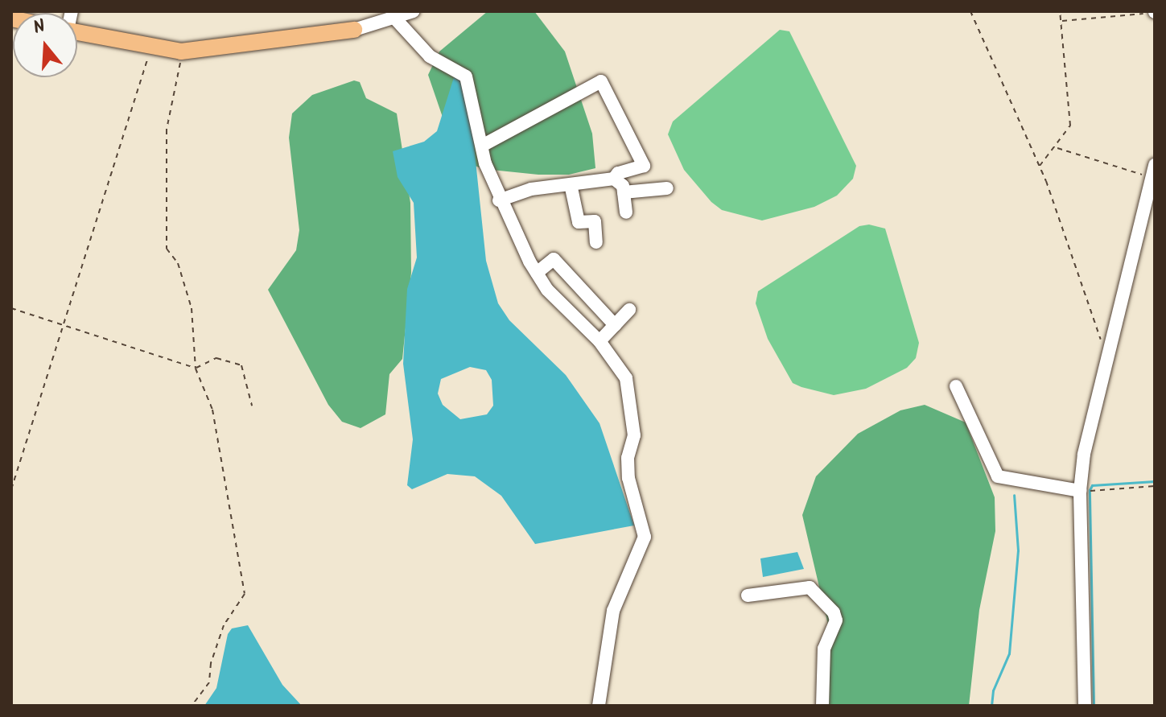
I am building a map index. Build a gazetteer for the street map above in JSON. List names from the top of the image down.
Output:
{
  "north": "top"
}
